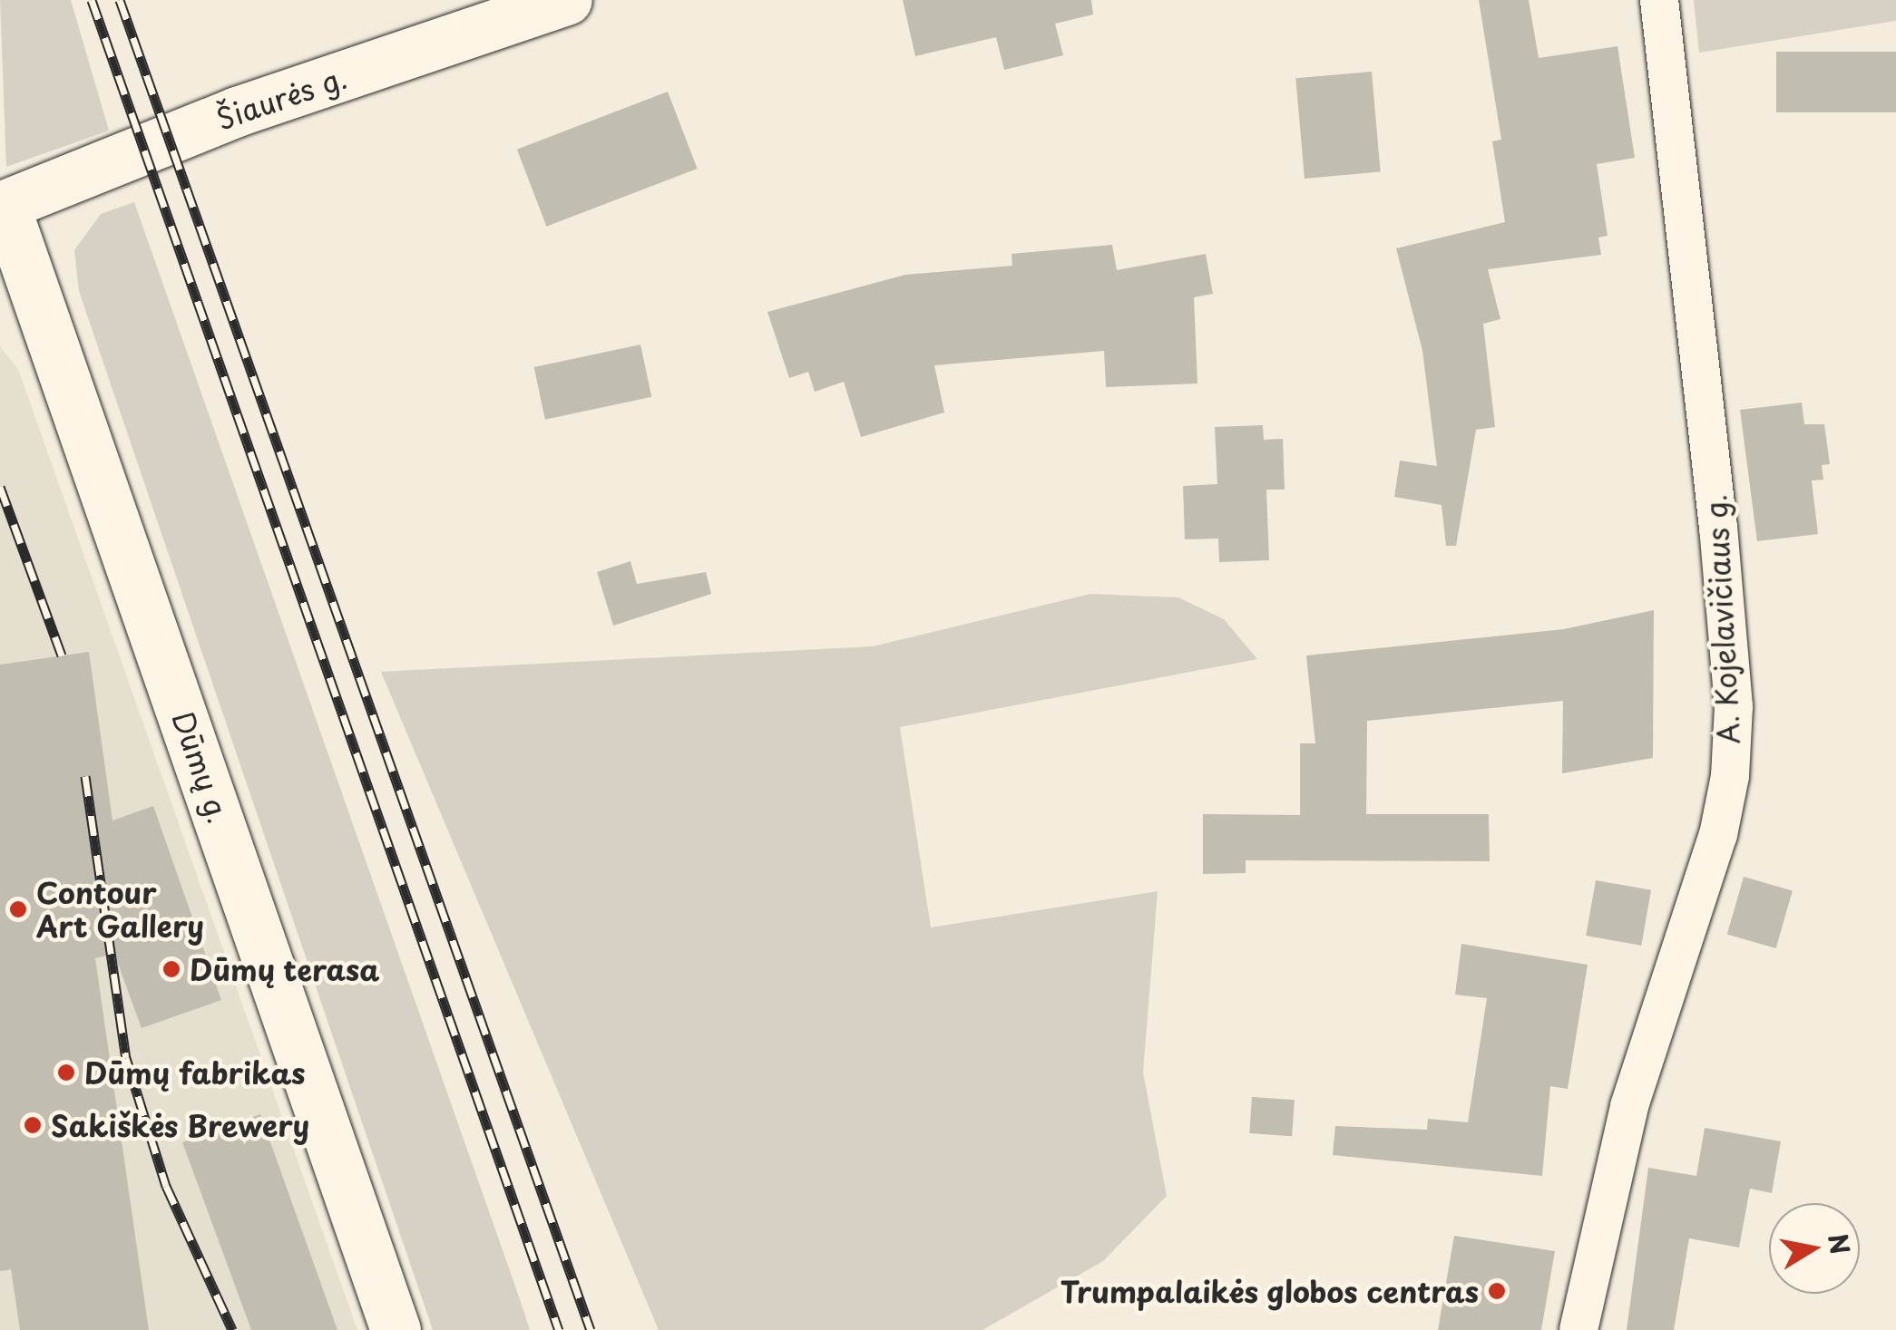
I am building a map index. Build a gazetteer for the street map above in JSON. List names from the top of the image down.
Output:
{
  "streets": {
    "main road": ["Šiaurės g.", "Dūmų g."],
    "street": ["A. Kojelavičiaus g."]
  },
  "crossings": [
    ["Šiaurės g.", "Dūmų g."]
  ],
  "places": [
    "Contour Art Gallery",
    "Dūmų terasa",
    "Dūmų fabrikas",
    "Sakiškės Brewery",
    "Trumpalaikės globos centras"
  ],
  "north": "right"
}
